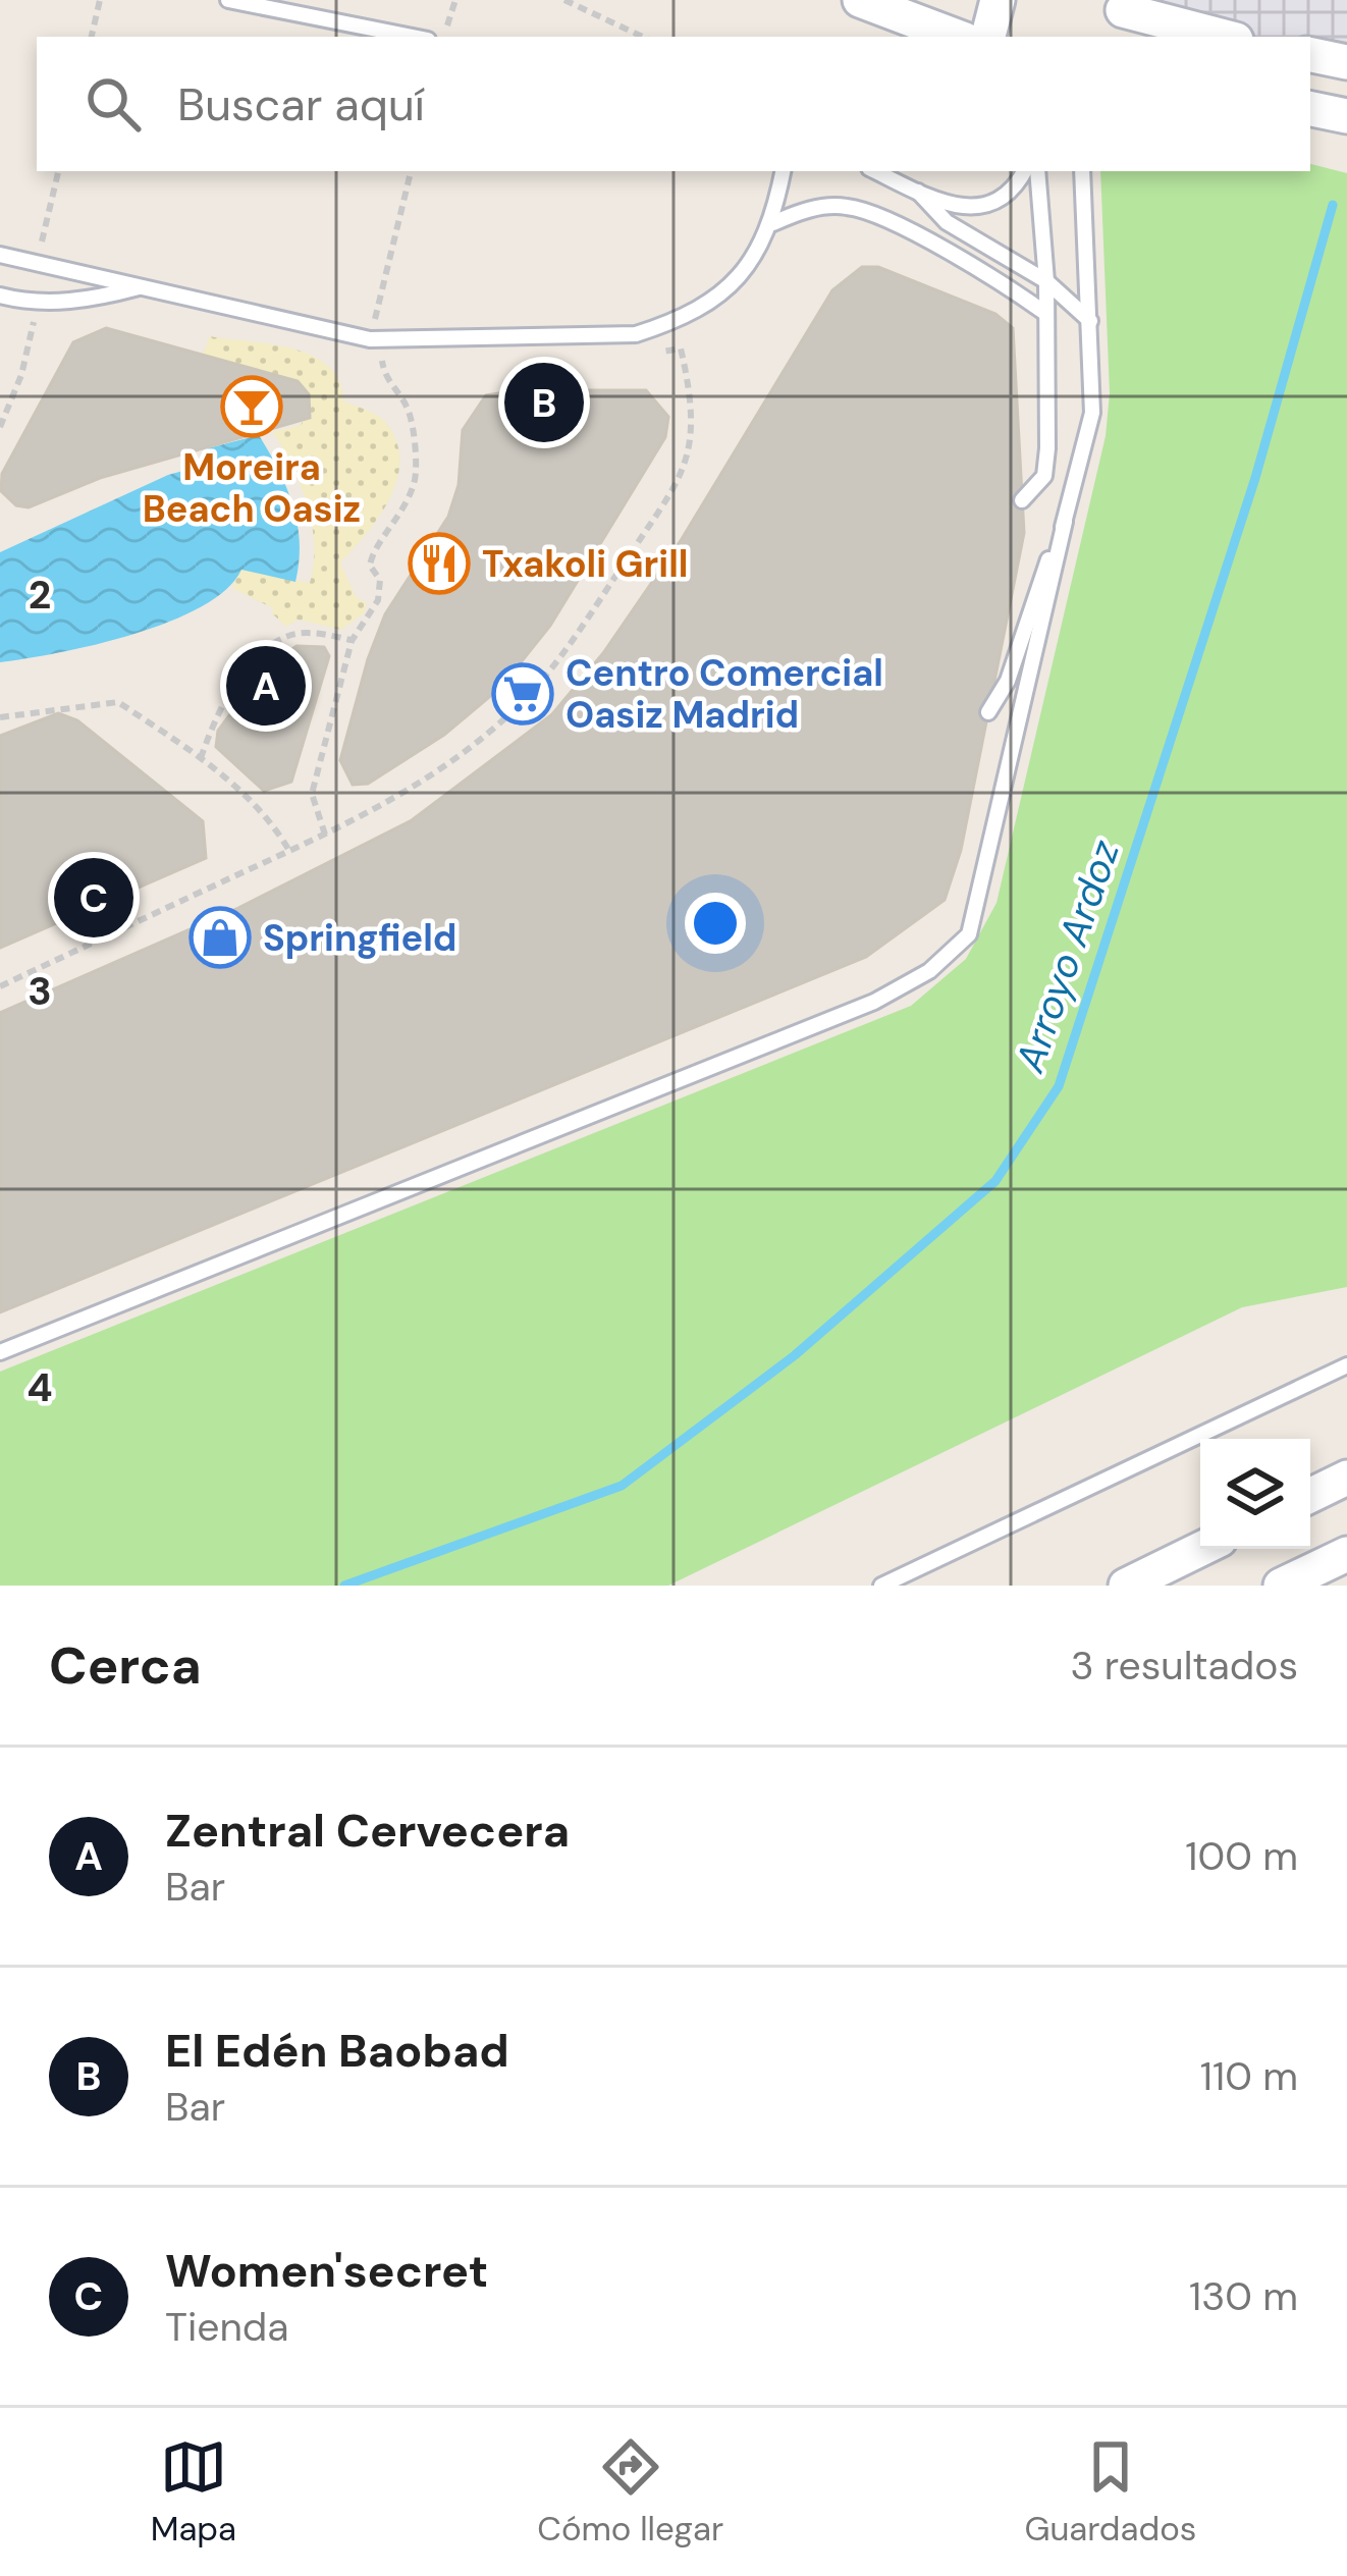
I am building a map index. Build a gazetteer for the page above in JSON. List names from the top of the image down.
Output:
{
  "water": ["Arroyo Ardoz"],
  "places": {
    "bar": ["Moreira Beach Oasiz"],
    "restaurant": ["Txakoli Grill"],
    "supermarket": ["Centro Comercial Oasiz Madrid"],
    "shop": ["Springfield"]
  },
  "page": {
    "search": "Buscar aquí",
    "pins": ["B", "A", "C"],
    "heading": ["Cerca", "3 resultados"],
    "list": [
      {
        "mark": "A",
        "name": "Zentral Cervecera",
        "note": "Bar",
        "value": "100 m"
      },
      {
        "mark": "B",
        "name": "El Edén Baobad",
        "note": "Bar",
        "value": "110 m"
      },
      {
        "mark": "C",
        "name": "Women'secret",
        "note": "Tienda",
        "value": "130 m"
      }
    ],
    "nav": ["Mapa", "Cómo llegar", "Guardados"]
  },
  "grid": {
    "rows": ["2", "3", "4"]
  }
}
